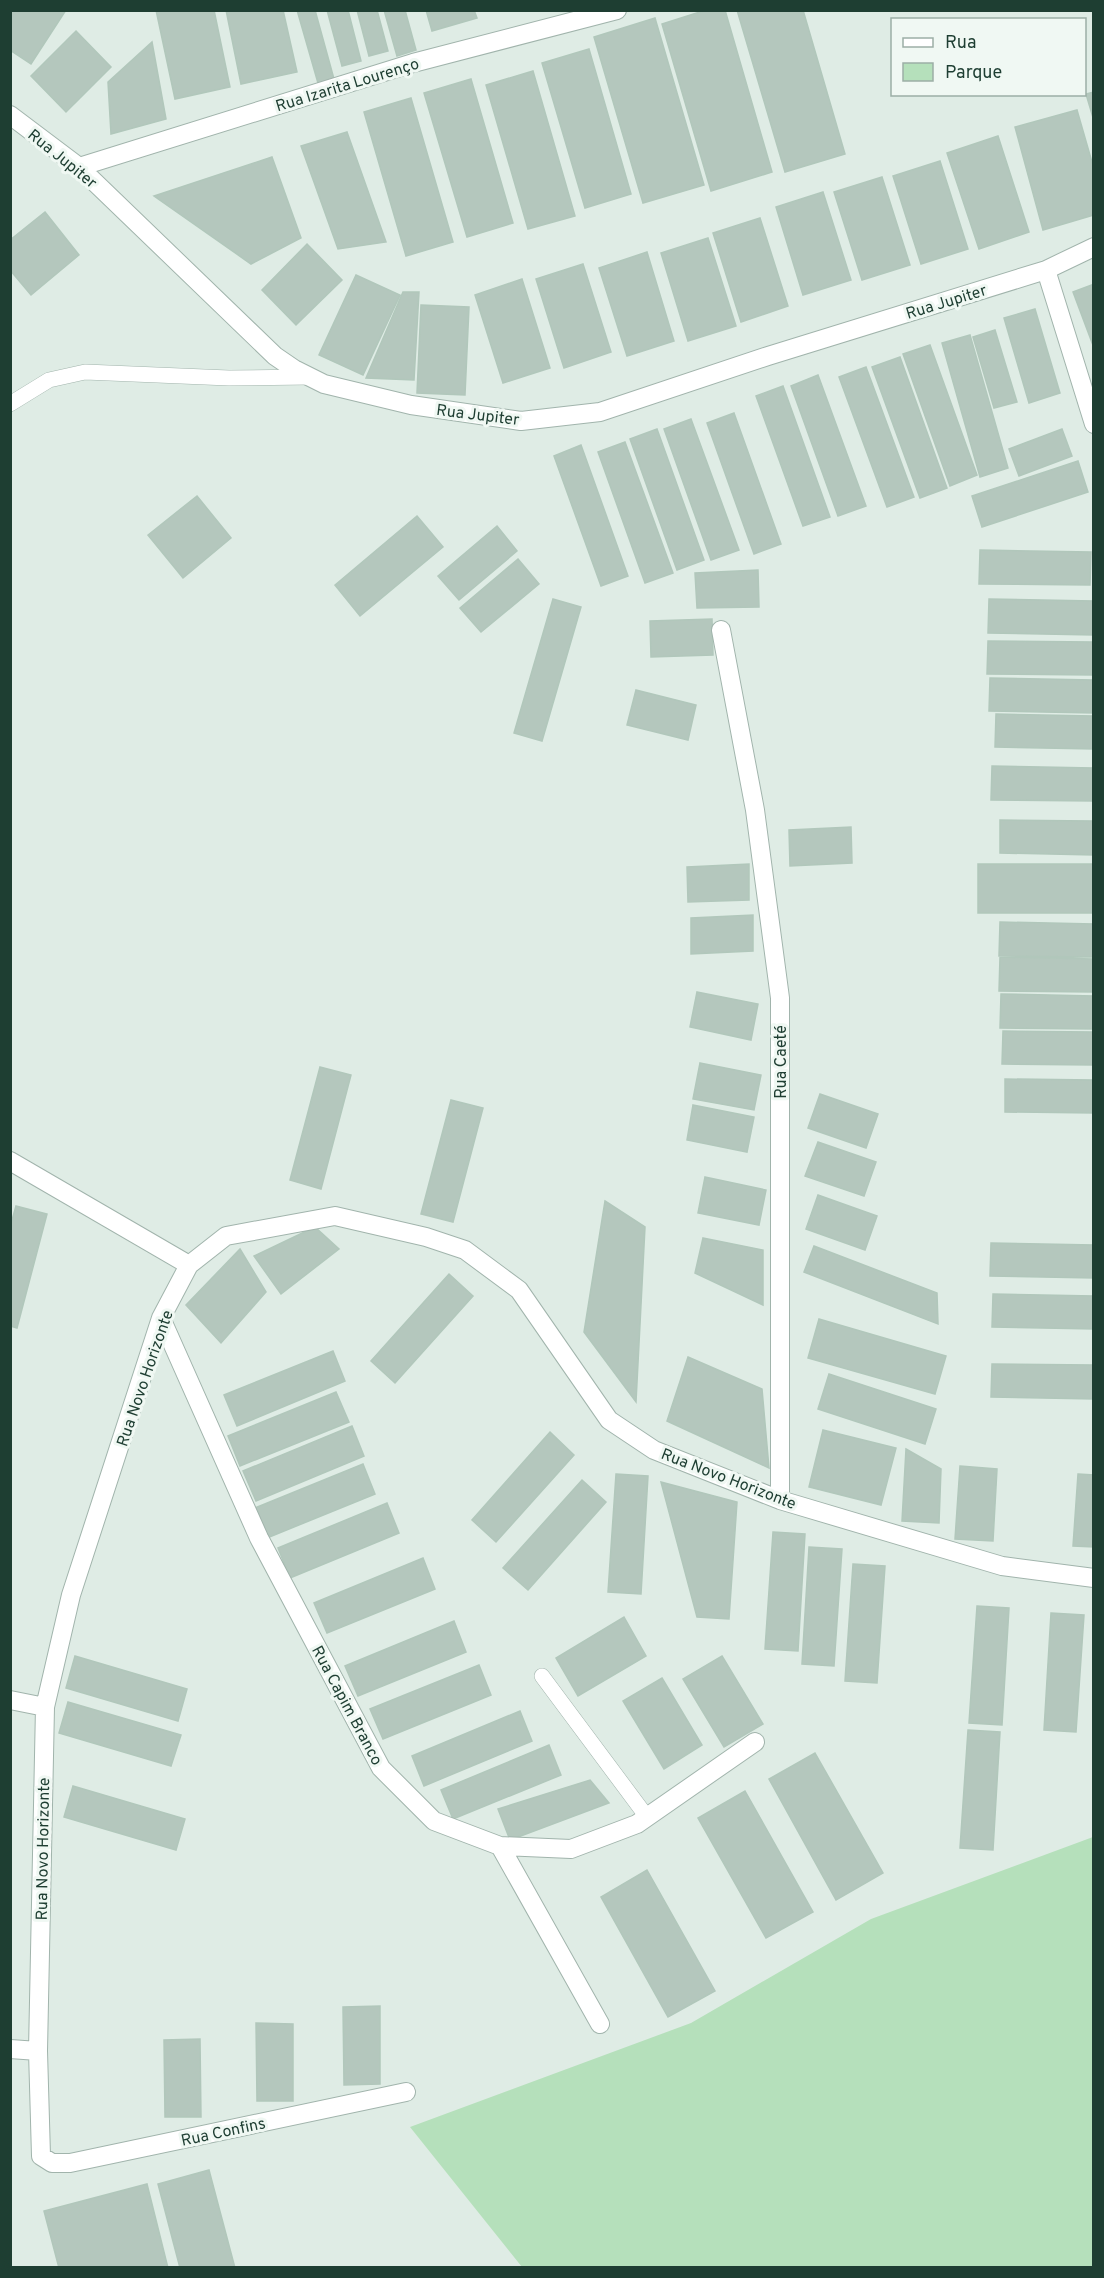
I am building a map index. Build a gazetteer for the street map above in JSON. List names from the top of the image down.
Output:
{
  "streets": {
    "street": [
      "Rua Izarita Lourenço",
      "Rua Jupiter",
      "Rua Caeté",
      "Rua Novo Horizonte",
      "Rua Capim Branco",
      "Rua Confins"
    ]
  },
  "crossings": [
    ["Rua Izarita Lourenço", "Rua Jupiter"],
    ["Rua Caeté", "Rua Novo Horizonte"],
    ["Rua Novo Horizonte", "Rua Capim Branco"],
    ["Rua Novo Horizonte", "Rua Confins"]
  ],
  "legend": ["Rua", "Parque"]
}
